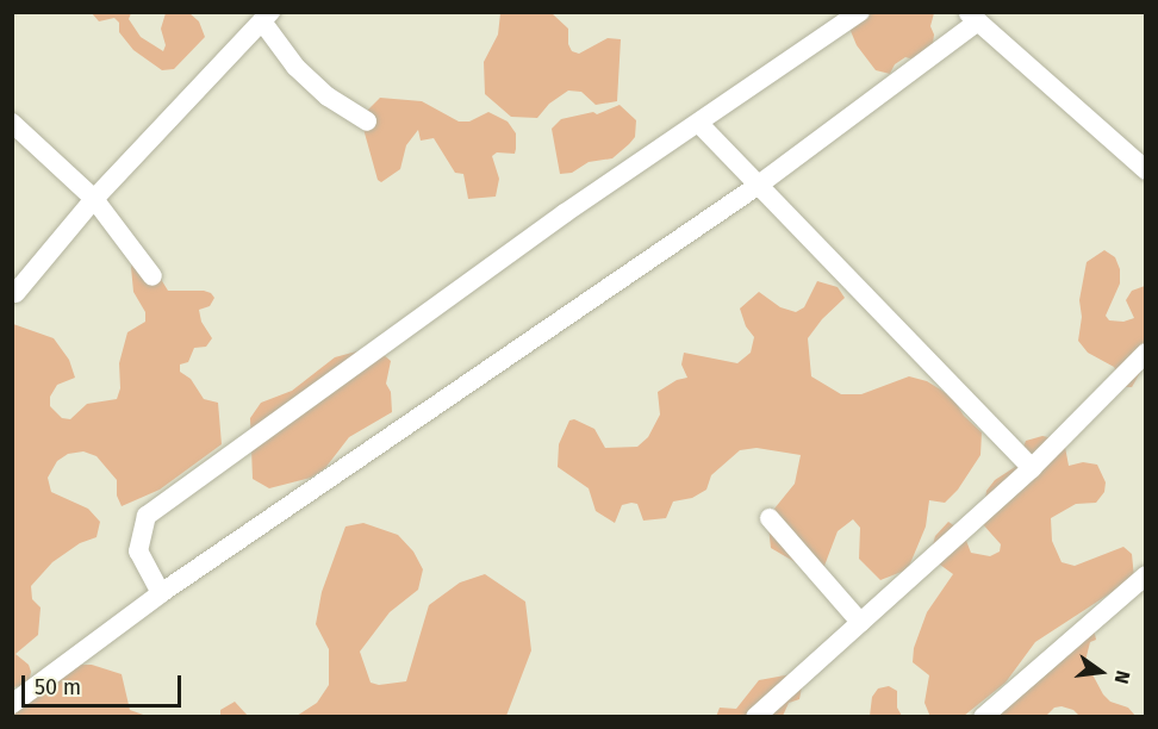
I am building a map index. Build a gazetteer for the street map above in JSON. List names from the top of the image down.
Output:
{
  "scale_bar": "50 m",
  "north": "right"
}
